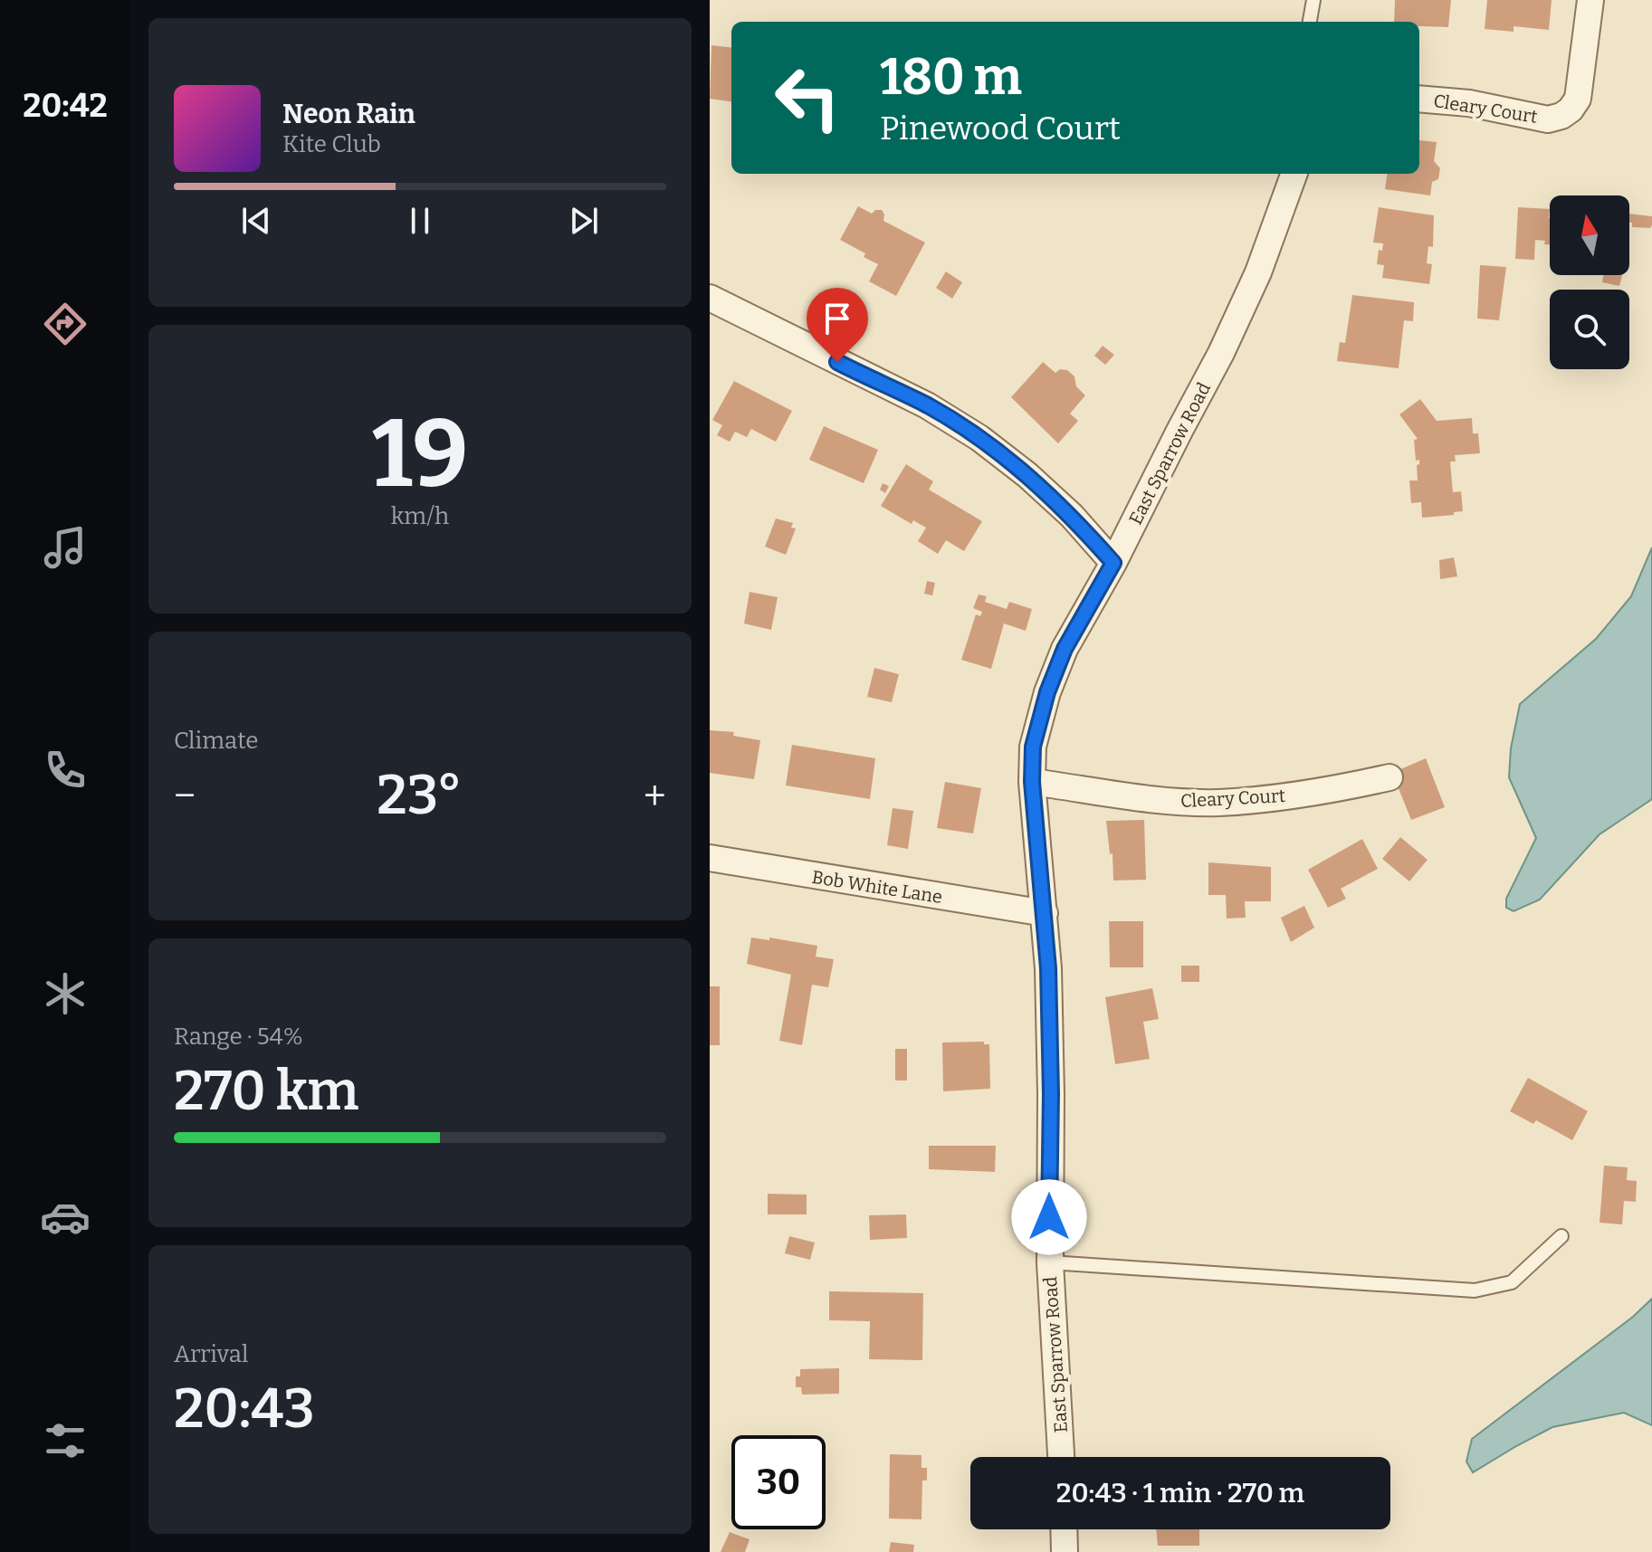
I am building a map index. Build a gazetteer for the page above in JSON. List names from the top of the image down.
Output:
{
  "streets": {
    "street": ["Cleary Court", "East Sparrow Road", "Bob White Lane"]
  },
  "crossings": [
    ["Cleary Court", "East Sparrow Road"],
    ["East Sparrow Road", "Bob White Lane"]
  ],
  "north": "top",
  "page": {
    "tabs": "20:42",
    "turn": ["180 m", "Pinewood Court"],
    "song": ["Neon Rain", "Kite Club"],
    "tile": [
      ["19", "km/h"],
      "Climate",
      ["Range · 54%", "270 km"],
      ["Arrival", "20:43"]
    ],
    "heat": ["−", "23°", "+"],
    "limit": "30",
    "trip": "20:43 · 1 min · 270 m"
  }
}
